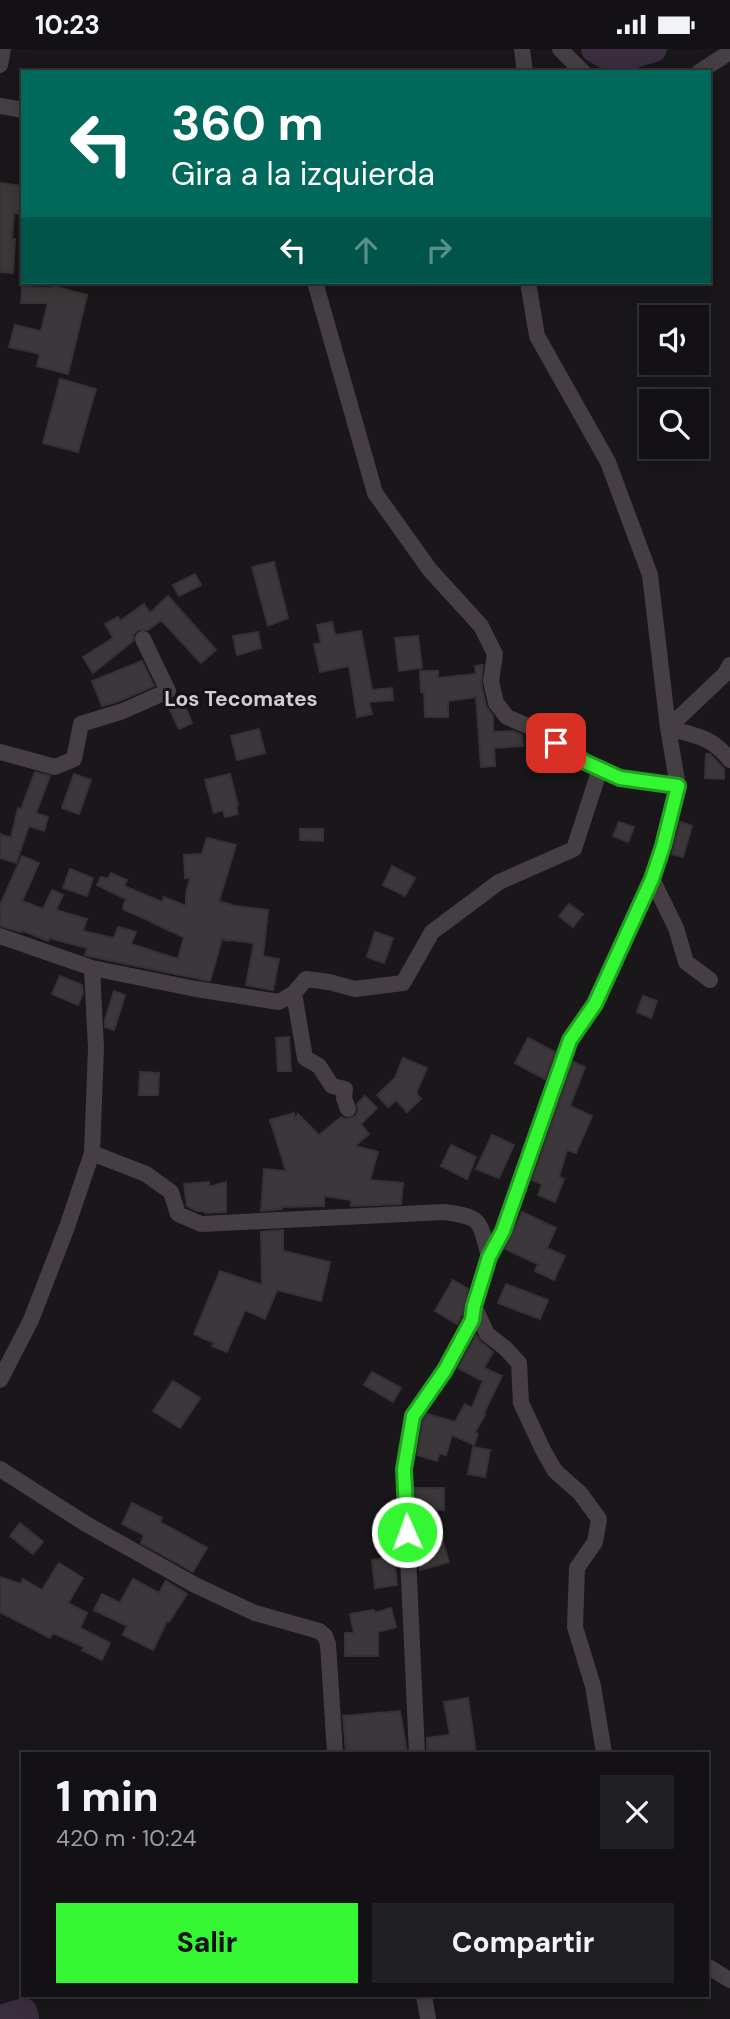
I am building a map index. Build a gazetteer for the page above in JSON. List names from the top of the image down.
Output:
{
  "districts": ["Los Tecomates"],
  "page": {
    "status": "10:23",
    "turn": ["360 m", "Gira a la izquierda"],
    "heading": ["1 min", "420 m · 10:24"],
    "buttons": ["Salir", "Compartir"]
  }
}
